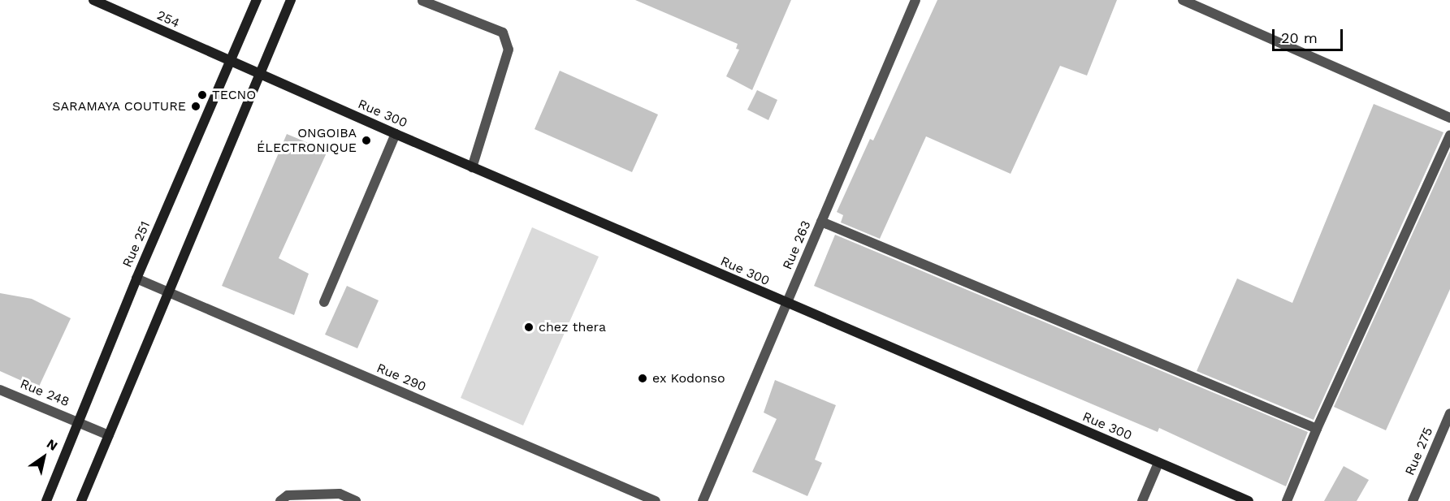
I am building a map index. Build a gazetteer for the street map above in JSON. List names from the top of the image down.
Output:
{
  "streets": {
    "main road": ["254", "Rue 300", "Rue 251"],
    "street": [
      "Rue 263",
      "Rue 290",
      "Rue 248",
      "Rue 275"
    ]
  },
  "crossings": [
    ["254", "Rue 300"],
    ["254", "Rue 251"],
    ["Rue 300", "Rue 251"],
    ["Rue 300", "Rue 263"],
    ["Rue 251", "Rue 290"],
    ["Rue 251", "Rue 248"]
  ],
  "places": [
    "TECNO",
    "SARAMAYA COUTURE",
    "ONGOIBA ÉLECTRONIQUE",
    "chez thera",
    "ex Kodonso"
  ],
  "scale_bar": "20 m",
  "north": "top right"
}
